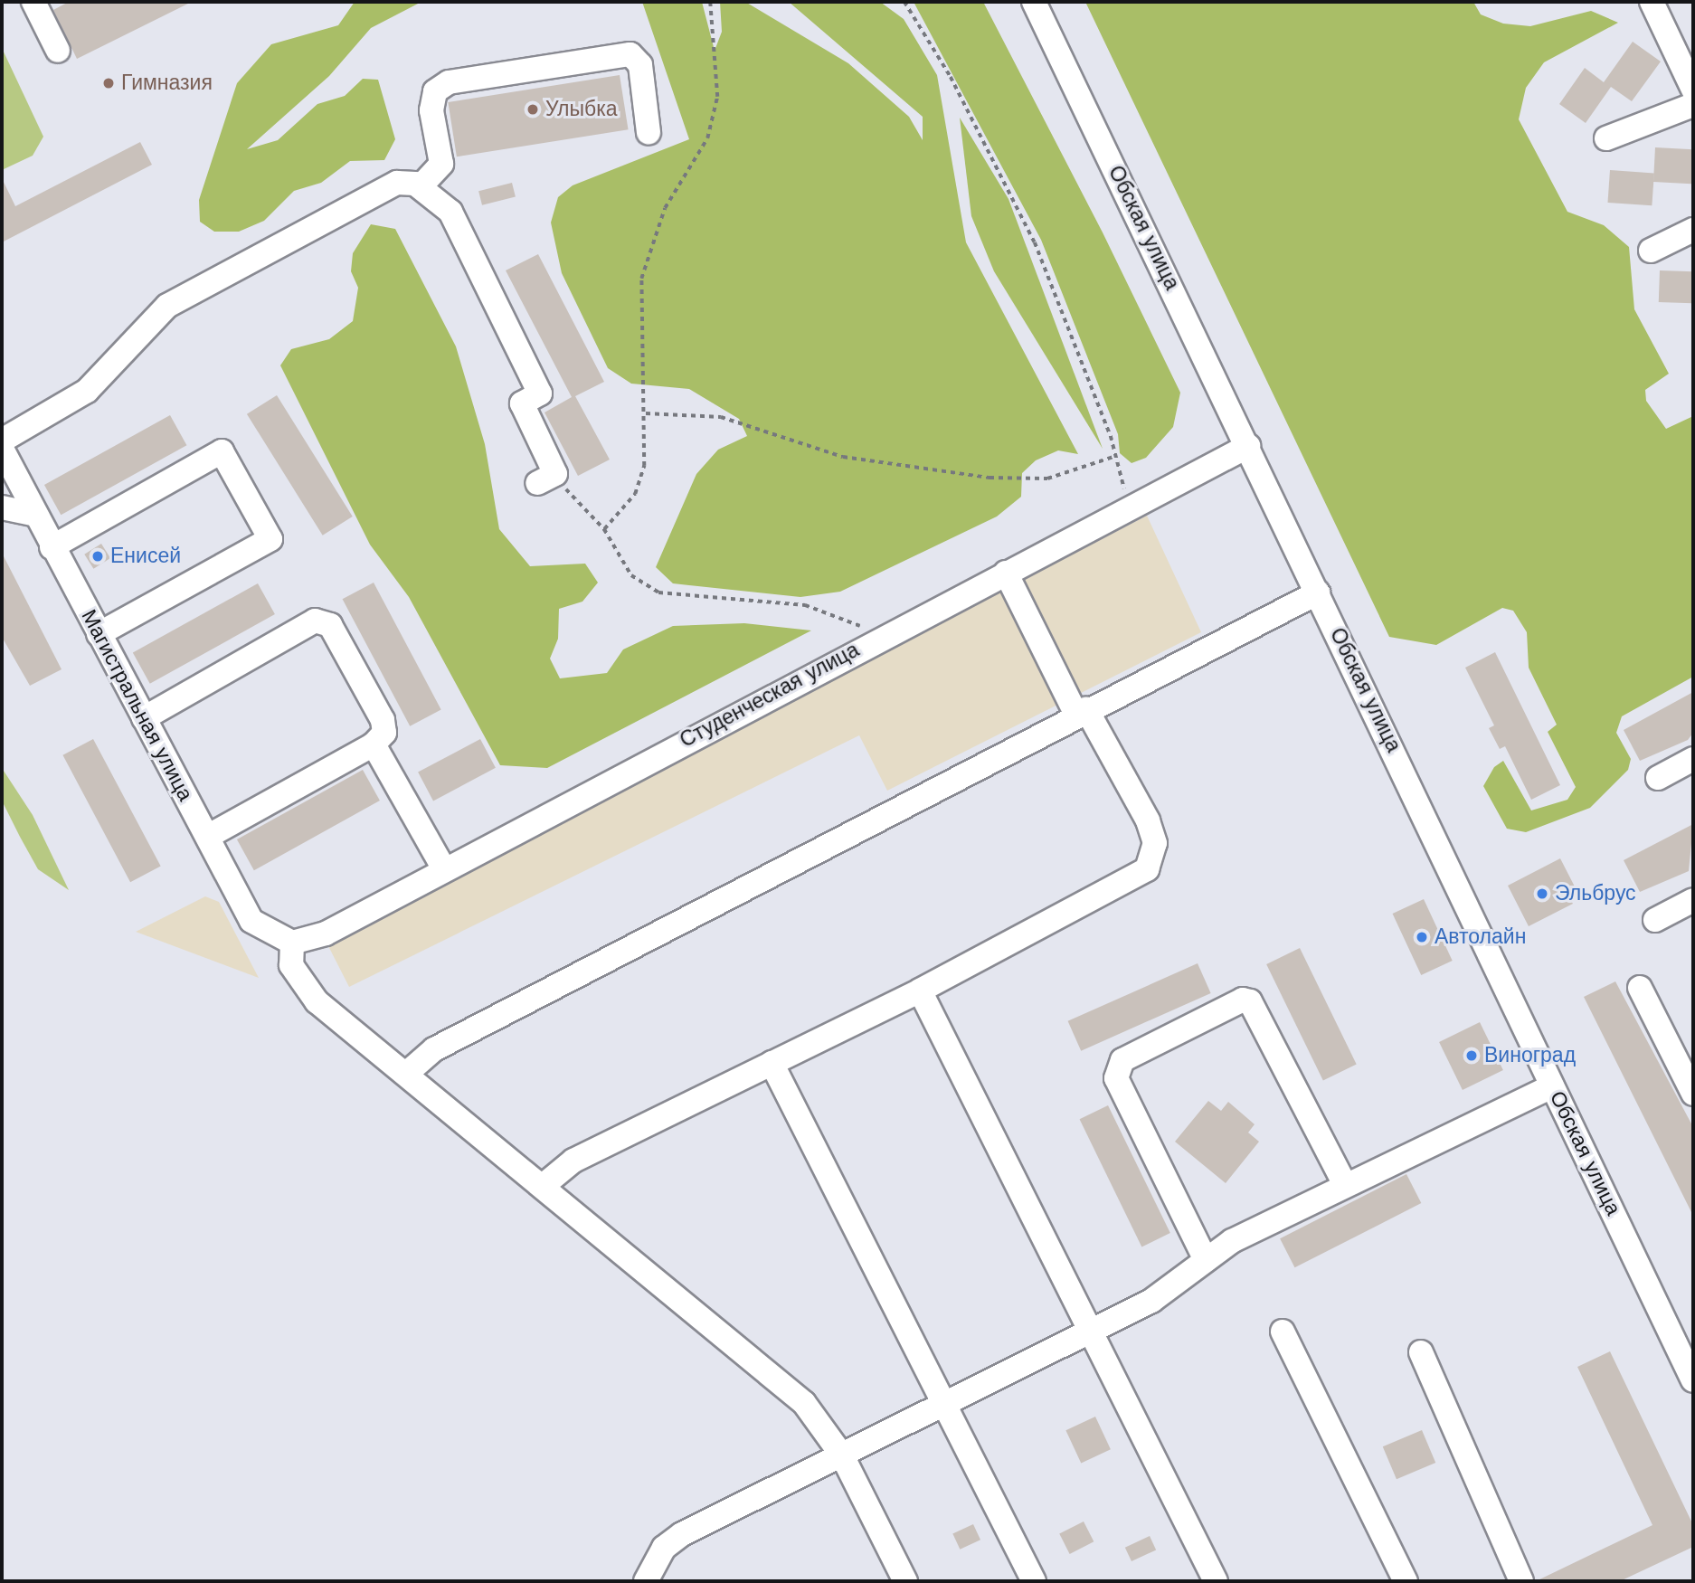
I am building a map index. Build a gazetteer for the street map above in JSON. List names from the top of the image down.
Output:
{
  "streets": {
    "street": ["Обская улица", "Студенческая улица", "Магистральная улица"]
  },
  "crossings": [
    ["Обская улица", "Студенческая улица"],
    ["Студенческая улица", "Магистральная улица"]
  ],
  "places": [
    "Гимназия",
    "Улыбка",
    "Енисей",
    "Эльбрус",
    "Автолайн",
    "Виноград"
  ]
}
